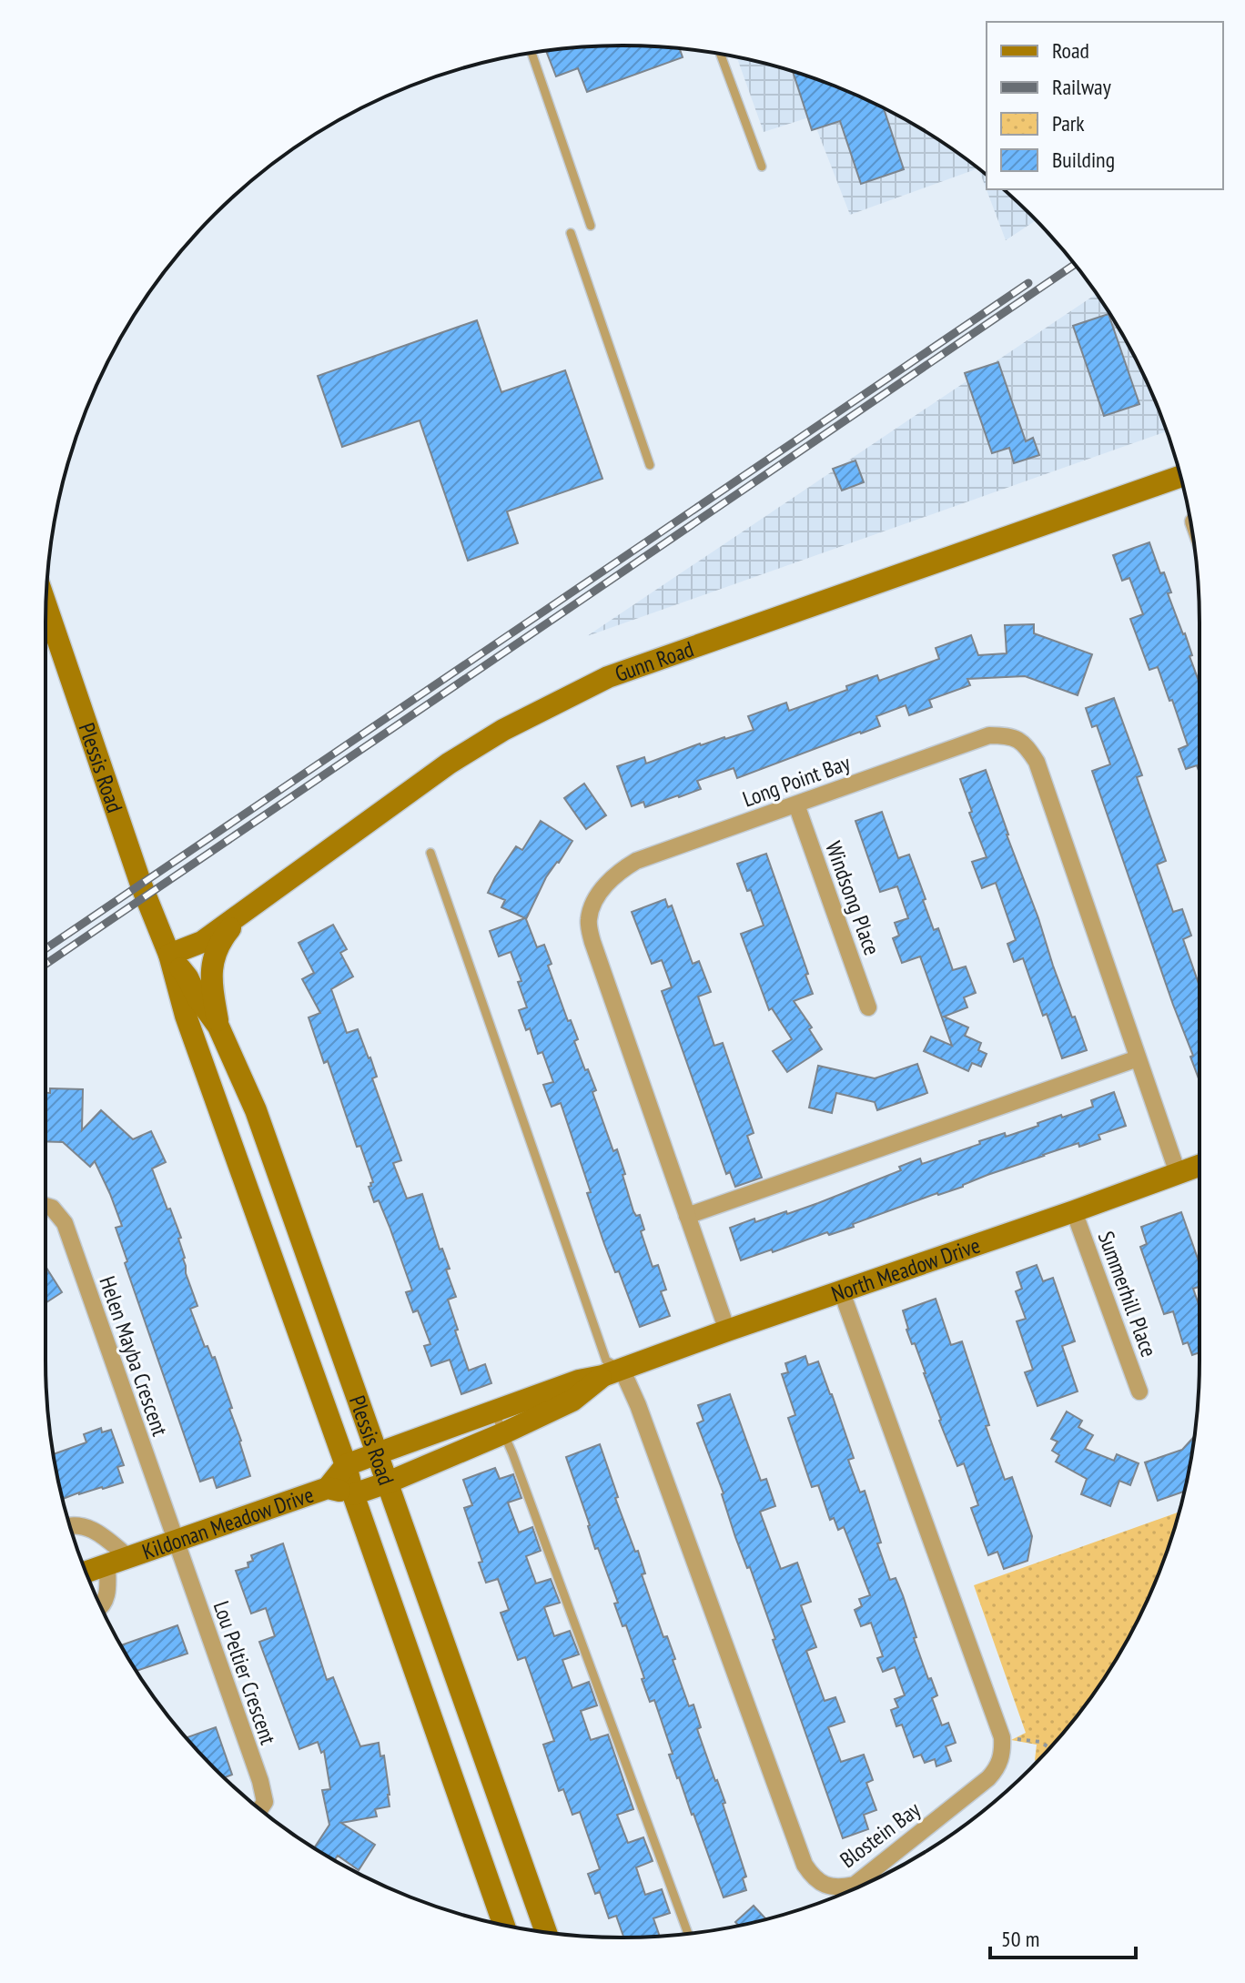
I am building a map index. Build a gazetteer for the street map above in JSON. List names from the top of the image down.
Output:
{
  "streets": {
    "street": [
      "Gunn Road",
      "Plessis Road",
      "Long Point Bay",
      "Windsong Place",
      "North Meadow Drive",
      "Summerhill Place",
      "Helen Mayba Crescent",
      "Kildonan Meadow Drive",
      "Lou Peltier Crescent",
      "Blostein Bay"
    ]
  },
  "crossings": [
    ["Gunn Road", "Plessis Road"],
    ["Plessis Road", "North Meadow Drive"],
    ["Plessis Road", "Kildonan Meadow Drive"],
    ["Long Point Bay", "Windsong Place"],
    ["Long Point Bay", "North Meadow Drive"],
    ["North Meadow Drive", "Summerhill Place"],
    ["North Meadow Drive", "Kildonan Meadow Drive"],
    ["North Meadow Drive", "Blostein Bay"],
    ["Helen Mayba Crescent", "Kildonan Meadow Drive"],
    ["Helen Mayba Crescent", "Lou Peltier Crescent"],
    ["Kildonan Meadow Drive", "Lou Peltier Crescent"]
  ],
  "legend": [
    "Road",
    "Railway",
    "Park",
    "Building"
  ],
  "scale_bar": "50 m"
}
